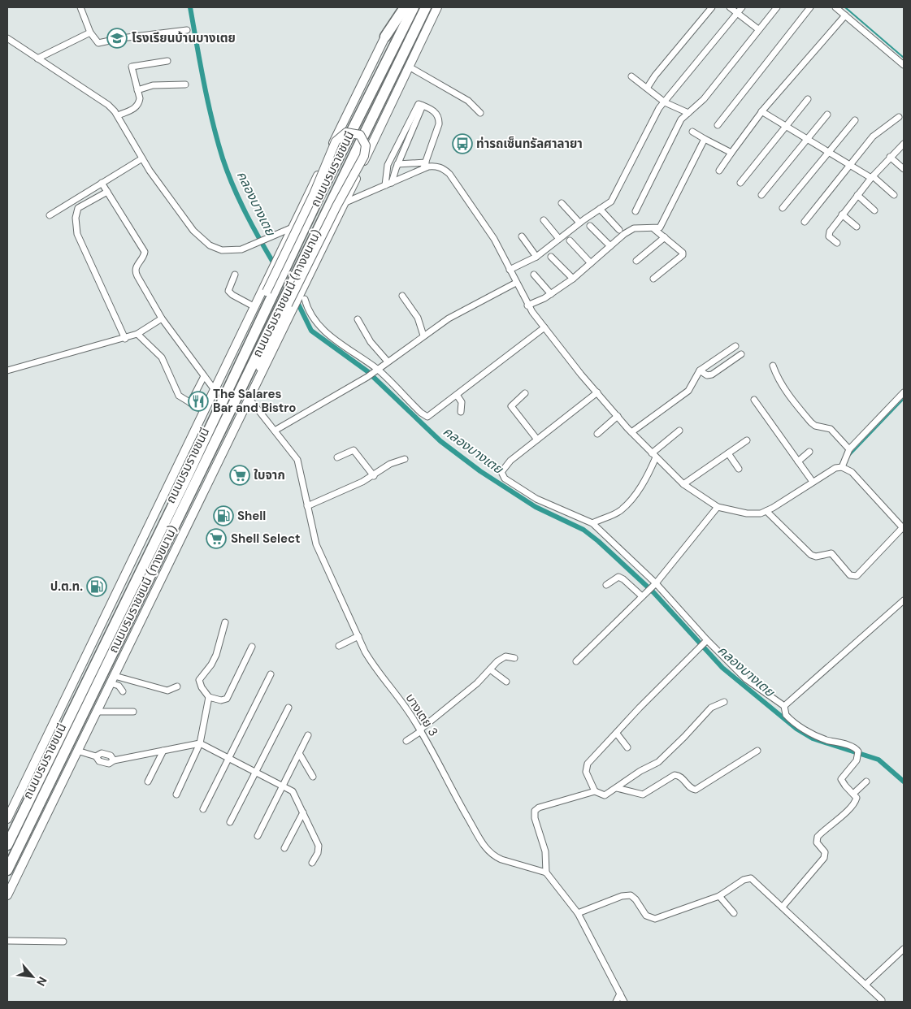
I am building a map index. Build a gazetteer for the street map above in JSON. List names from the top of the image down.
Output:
{
  "streets": {
    "highway": ["ถนนบรมราชชนนี"],
    "main road": ["ถนนบรมราชชนนี (ทางขนาน)"],
    "street": ["บางเตย 3"]
  },
  "crossings": [
    ["ถนนบรมราชชนนี", "ถนนบรมราชชนนี (ทางขนาน)"],
    ["ถนนบรมราชชนนี (ทางขนาน)", "บางเตย 3"]
  ],
  "water": ["คลองบางเตย"],
  "places": {
    "school or university": ["โรงเรียนบ้านบางเตย"],
    "bus stop": ["ท่ารถเซ็นทรัลศาลายา"],
    "restaurant": ["The Salares Bar and Bistro"],
    "supermarket": ["ใบจาก", "Shell Select"],
    "fuel station": ["Shell", "ป.ต.ท."]
  },
  "north": "bottom right"
}
